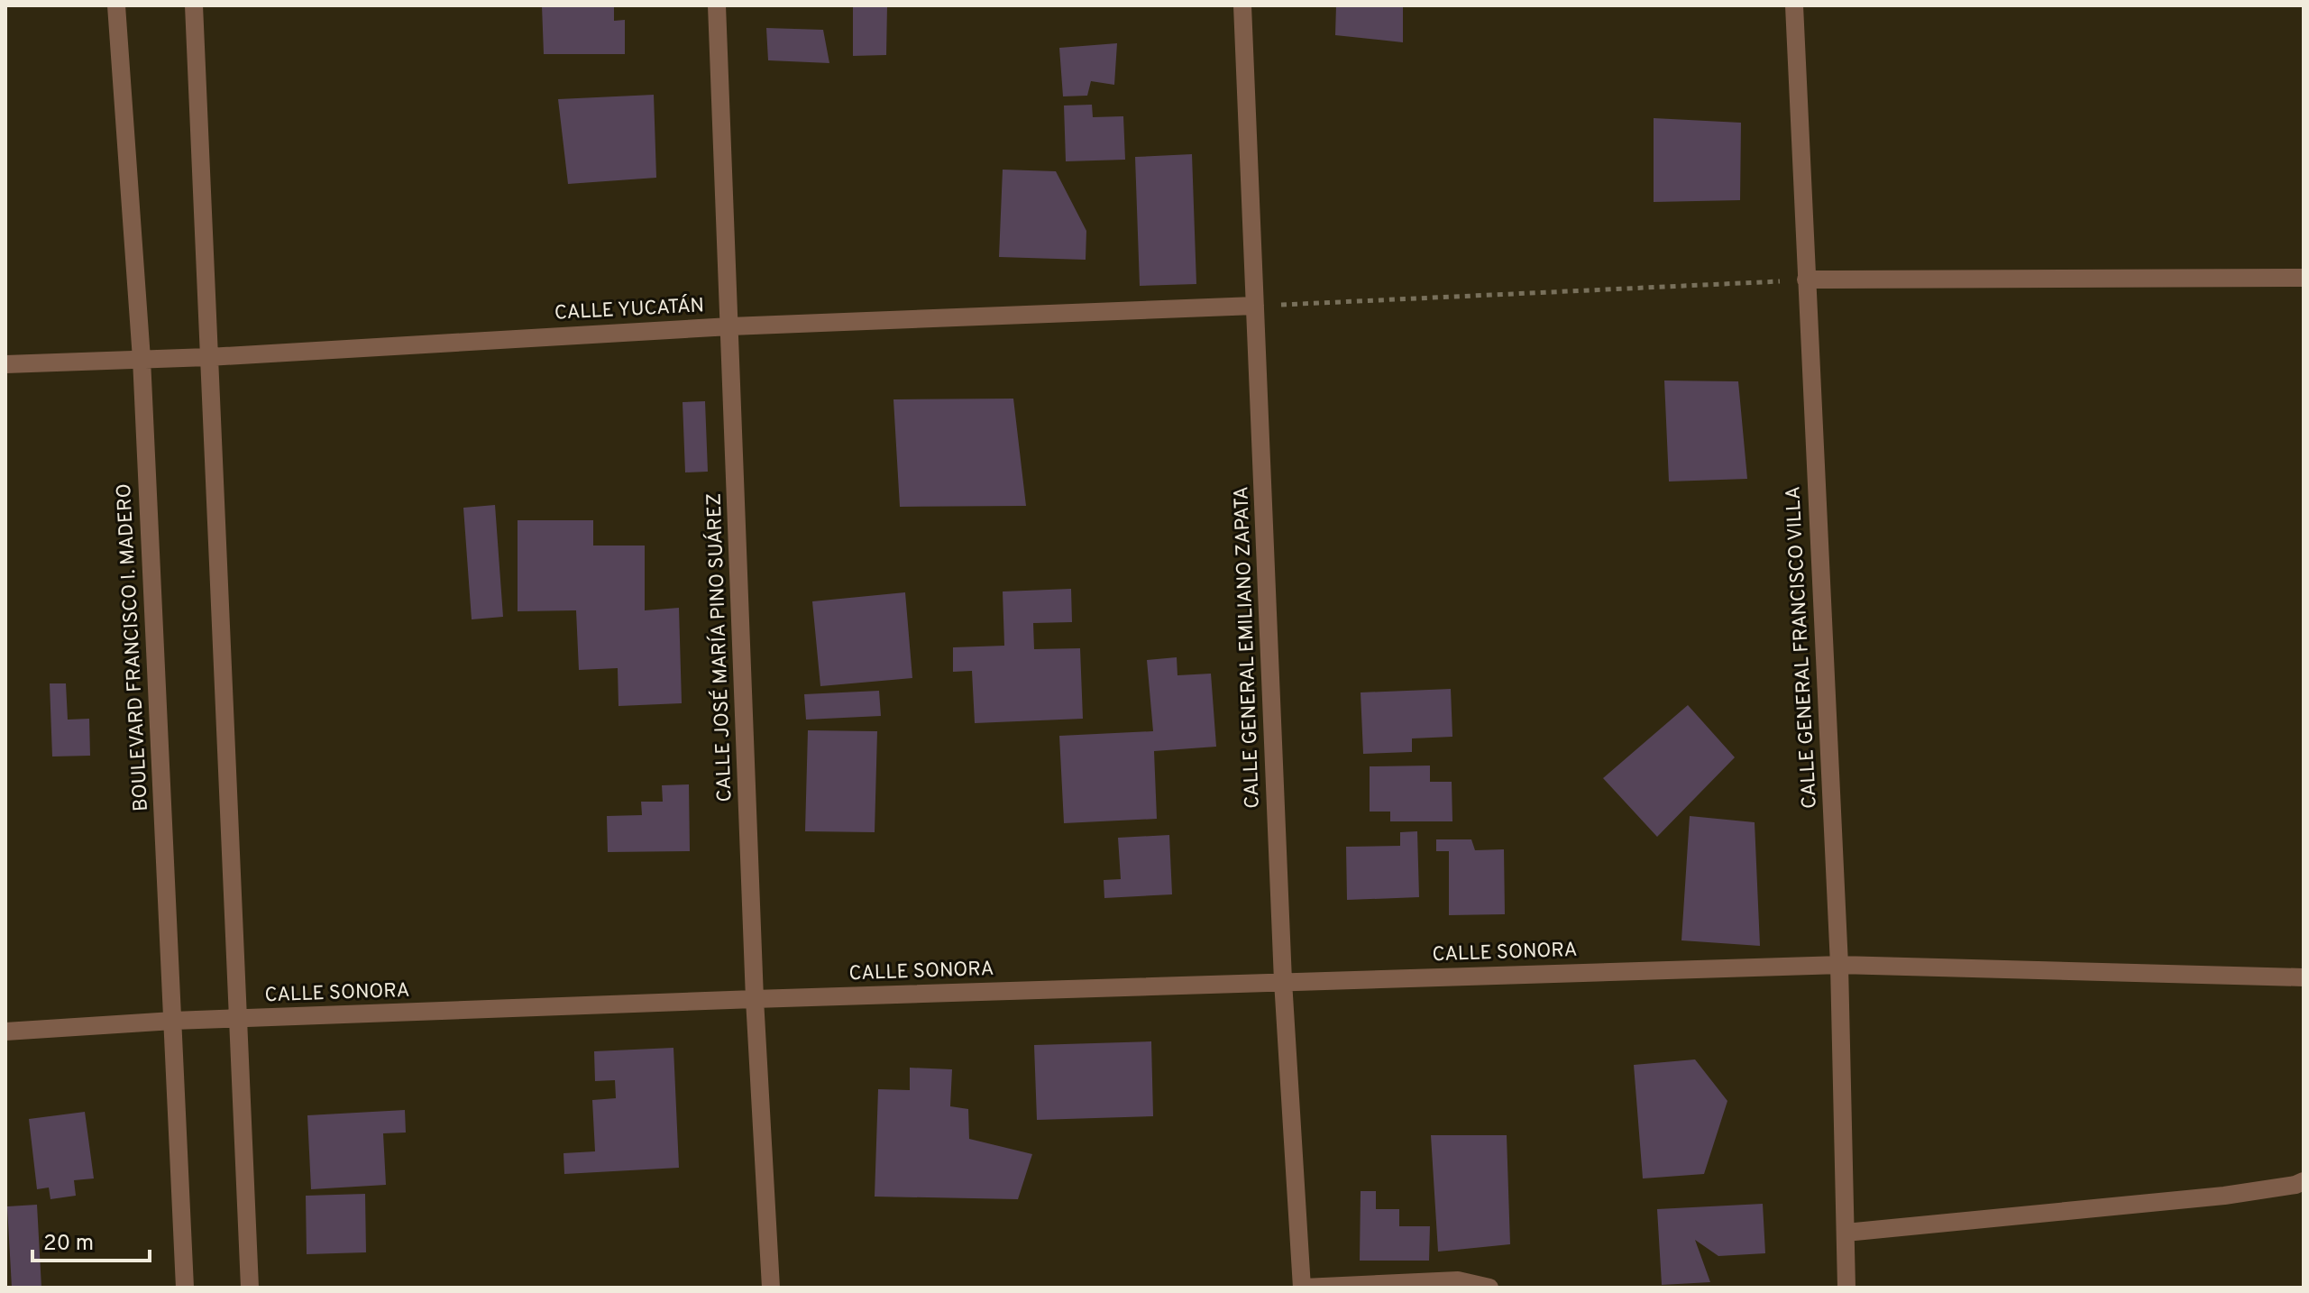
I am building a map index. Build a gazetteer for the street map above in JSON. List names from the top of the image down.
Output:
{
  "streets": {
    "street": [
      "CALLE YUCATÁN",
      "BOULEVARD FRANCISCO I. MADERO",
      "CALLE JOSÉ MARÍA PINO SUÁREZ",
      "CALLE GENERAL EMILIANO ZAPATA",
      "CALLE GENERAL FRANCISCO VILLA",
      "CALLE SONORA"
    ]
  },
  "crossings": [
    ["CALLE YUCATÁN", "BOULEVARD FRANCISCO I. MADERO"],
    ["CALLE YUCATÁN", "CALLE JOSÉ MARÍA PINO SUÁREZ"],
    ["CALLE YUCATÁN", "CALLE GENERAL EMILIANO ZAPATA"],
    ["BOULEVARD FRANCISCO I. MADERO", "CALLE SONORA"],
    ["CALLE JOSÉ MARÍA PINO SUÁREZ", "CALLE SONORA"],
    ["CALLE GENERAL EMILIANO ZAPATA", "CALLE SONORA"],
    ["CALLE GENERAL FRANCISCO VILLA", "CALLE SONORA"]
  ],
  "scale_bar": "20 m"
}
